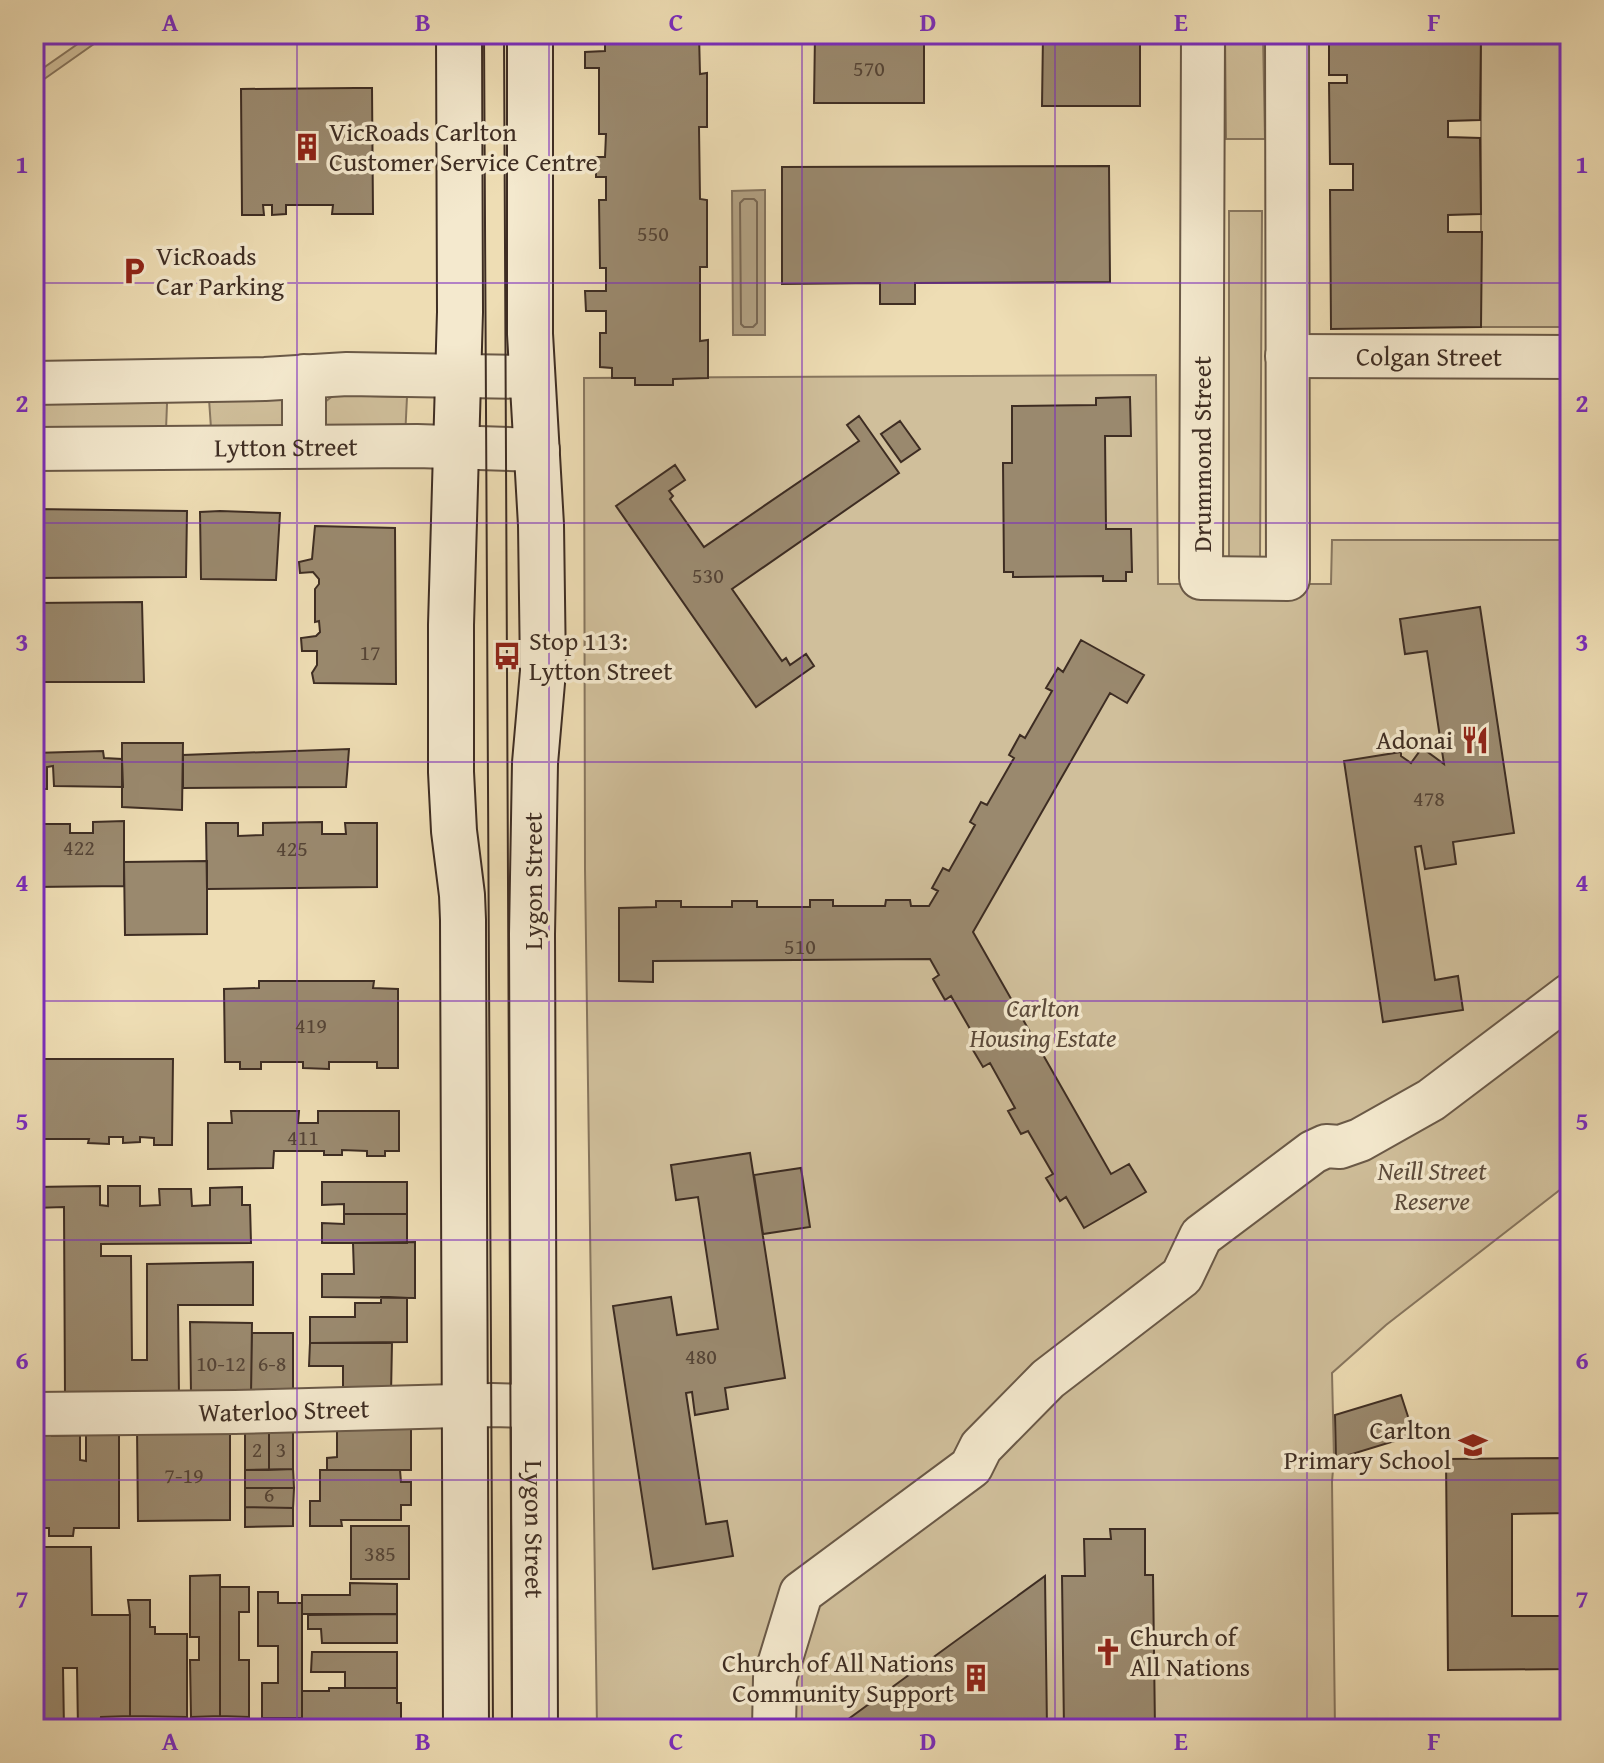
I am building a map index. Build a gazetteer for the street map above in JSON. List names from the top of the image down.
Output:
{
  "streets": {
    "street": [
      "Colgan Street",
      "Lytton Street",
      "Drummond Street",
      "Lygon Street",
      "Waterloo Street"
    ]
  },
  "crossings": [
    ["Colgan Street", "Drummond Street"],
    ["Lytton Street", "Lygon Street"],
    ["Lygon Street", "Waterloo Street"]
  ],
  "parks": ["Carlton Housing Estate", "Neill Street Reserve"],
  "places": {
    "building": ["VicRoads Carlton Customer Service Centre", "Church of All Nations Community Support"],
    "parking": ["VicRoads Car Parking"],
    "bus stop": ["Stop 113: Lytton Street"],
    "restaurant": ["Adonai"],
    "school or university": ["Carlton Primary School"],
    "church": ["Church of All Nations"]
  },
  "house_numbers": [
    "570",
    "550",
    "530",
    "17",
    "478",
    "422",
    "425",
    "510",
    "419",
    "411",
    "480",
    "10-12",
    "6-8",
    "2",
    "3",
    "7-19",
    "6",
    "385"
  ],
  "grid": {
    "columns": [
      "A",
      "B",
      "C",
      "D",
      "E",
      "F"
    ],
    "rows": [
      "1",
      "2",
      "3",
      "4",
      "5",
      "6",
      "7"
    ]
  }
}
